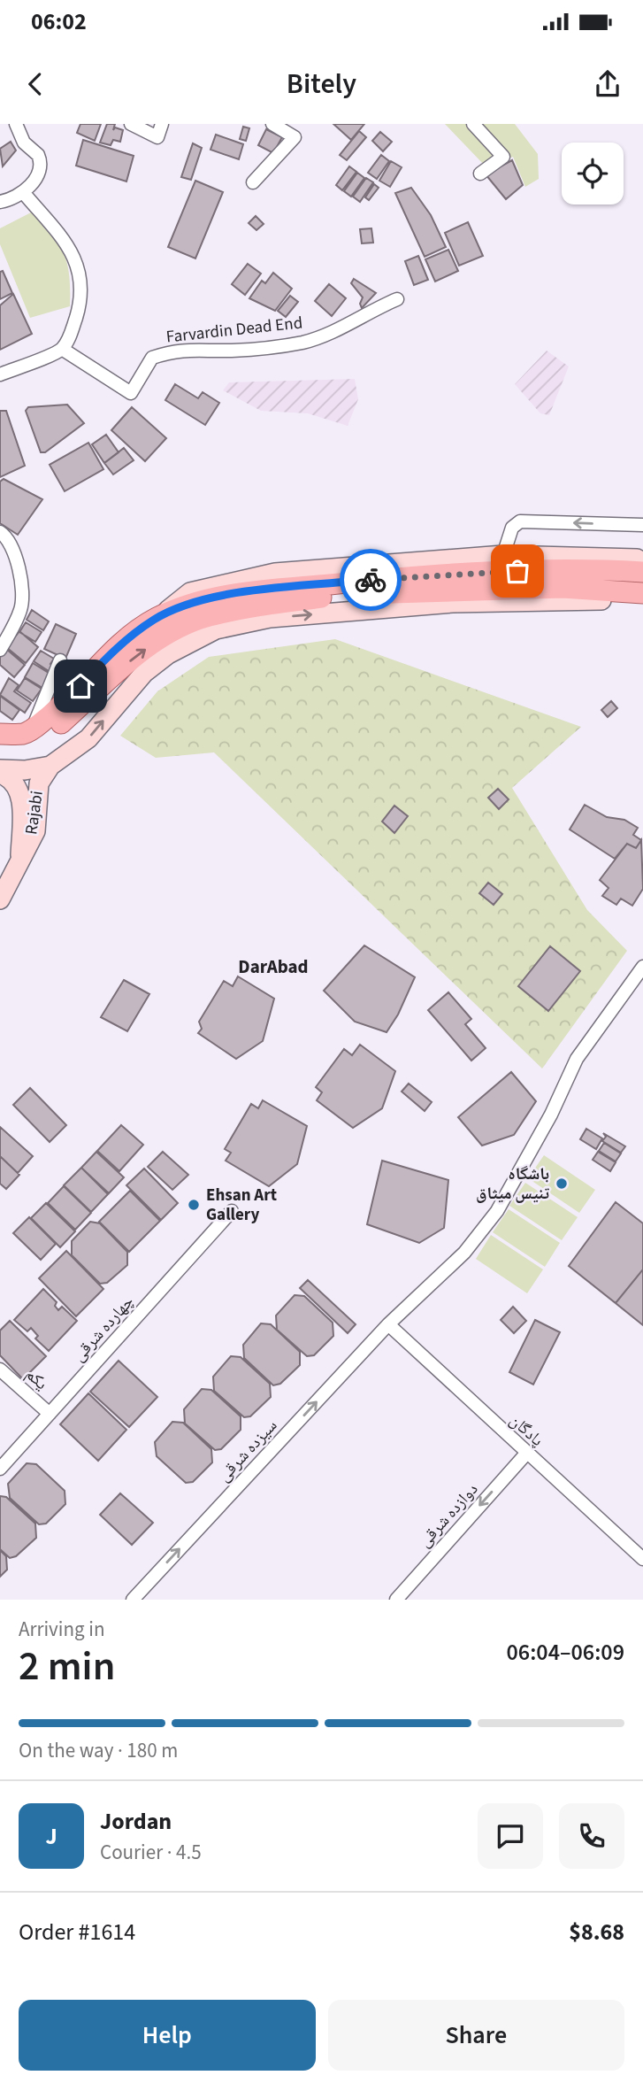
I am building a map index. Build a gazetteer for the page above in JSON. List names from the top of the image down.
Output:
{
  "streets": {
    "main road": ["Rajabi"],
    "street": [
      "Farvardin Dead End",
      "چهارده شرقی",
      "یکم",
      "پادگان",
      "سیزده شرقی",
      "دوازده شرقی"
    ]
  },
  "crossings": [
    ["چهارده شرقی", "یکم"],
    ["پادگان", "سیزده شرقی"],
    ["پادگان", "دوازده شرقی"]
  ],
  "one_way": ["سیزده شرقی", "دوازده شرقی"],
  "districts": ["DarAbad"],
  "places": ["باشگاه تنيس ميثاق", "Ehsan Art Gallery"],
  "page": {
    "status": "06:02",
    "header": "Bitely",
    "heading": ["2 min", "Arriving in", "06:04–06:09"],
    "panel": [
      "Jordan",
      "Courier · 4.5",
      "Order #1614",
      "$8.68"
    ],
    "bar": "On the way · 180 m",
    "round": "J",
    "buttons": ["Help", "Share"]
  }
}
